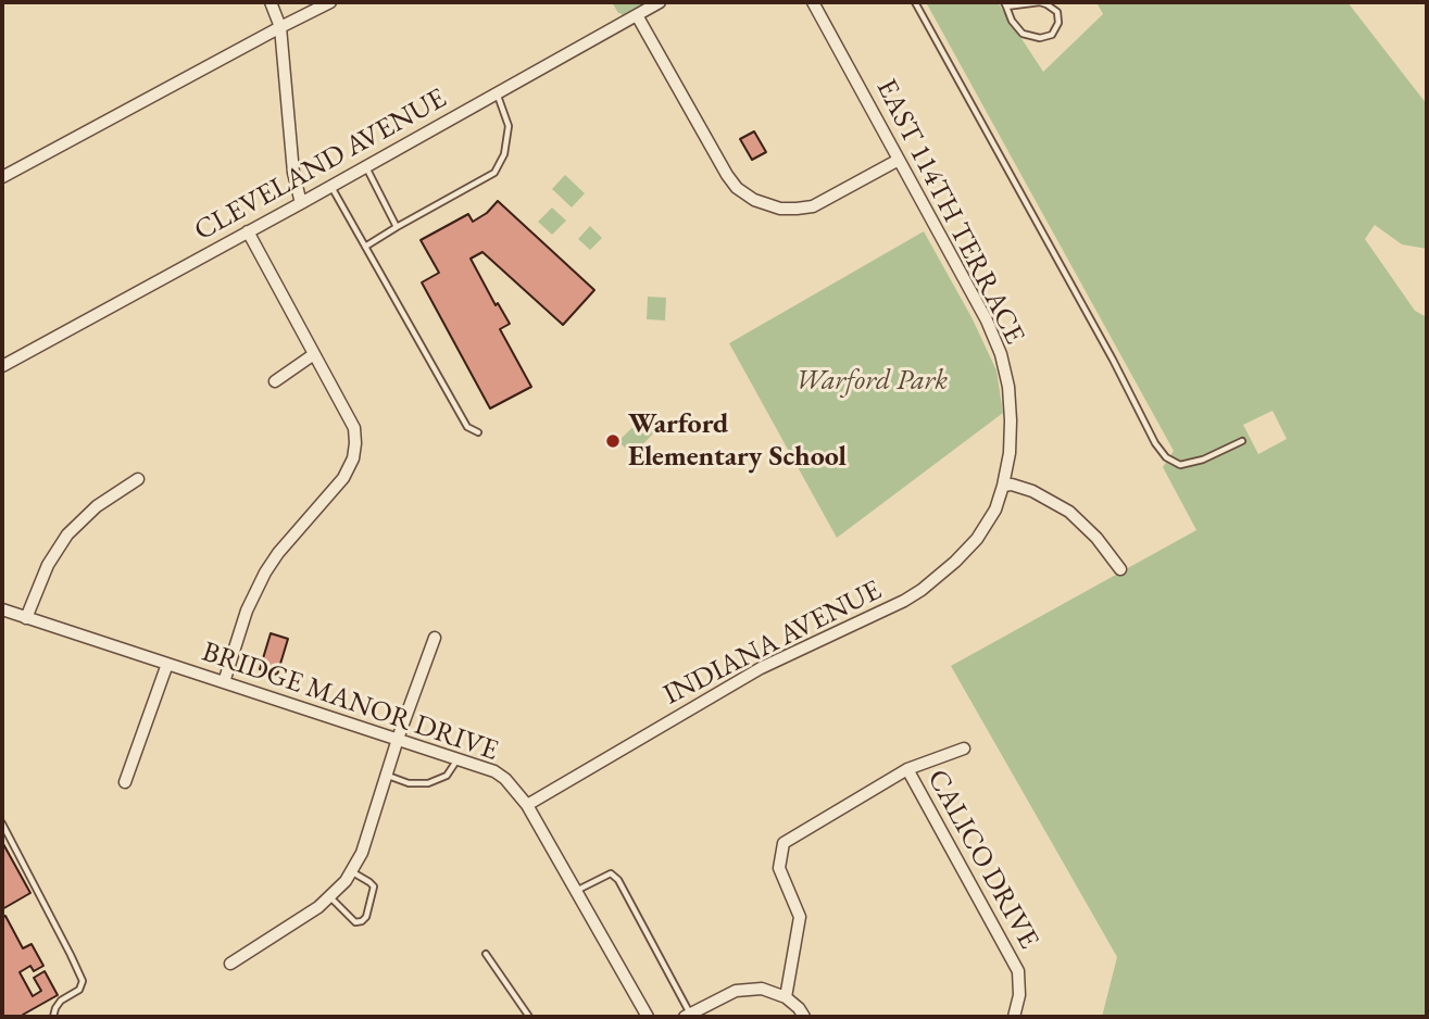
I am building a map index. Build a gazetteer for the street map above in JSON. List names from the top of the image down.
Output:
{
  "streets": {
    "street": [
      "CLEVELAND AVENUE",
      "EAST 114TH TERRACE",
      "INDIANA AVENUE",
      "BRIDGE MANOR DRIVE",
      "CALICO DRIVE"
    ]
  },
  "crossings": [
    ["EAST 114TH TERRACE", "INDIANA AVENUE"],
    ["INDIANA AVENUE", "BRIDGE MANOR DRIVE"]
  ],
  "parks": ["Warford Park"],
  "places": ["Warford Elementary School"]
}
